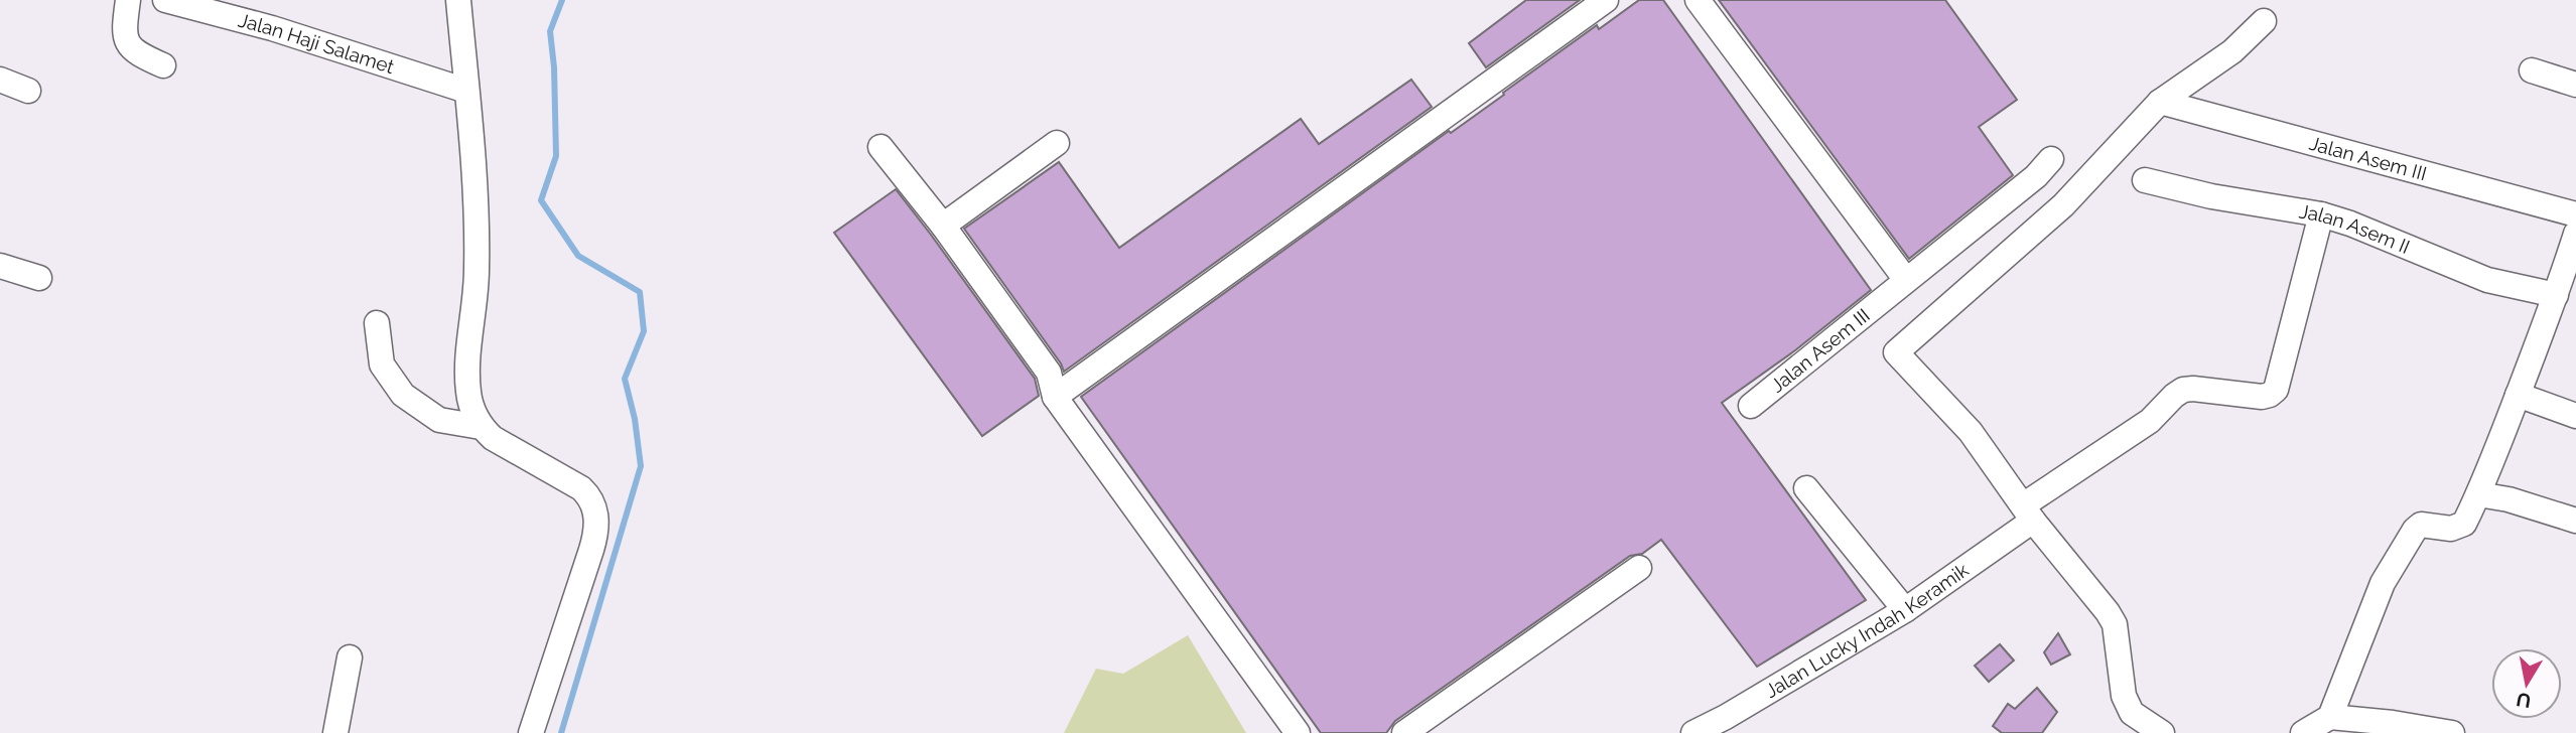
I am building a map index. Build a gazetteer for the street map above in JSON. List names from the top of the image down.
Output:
{
  "streets": {
    "street": [
      "Jalan Haji Salamet",
      "Jalan Asem III",
      "Jalan Asem II",
      "Jalan Lucky Indah Keramik"
    ]
  },
  "crossings": [
    ["Jalan Asem II", "Jalan Lucky Indah Keramik"]
  ],
  "north": "bottom"
}
